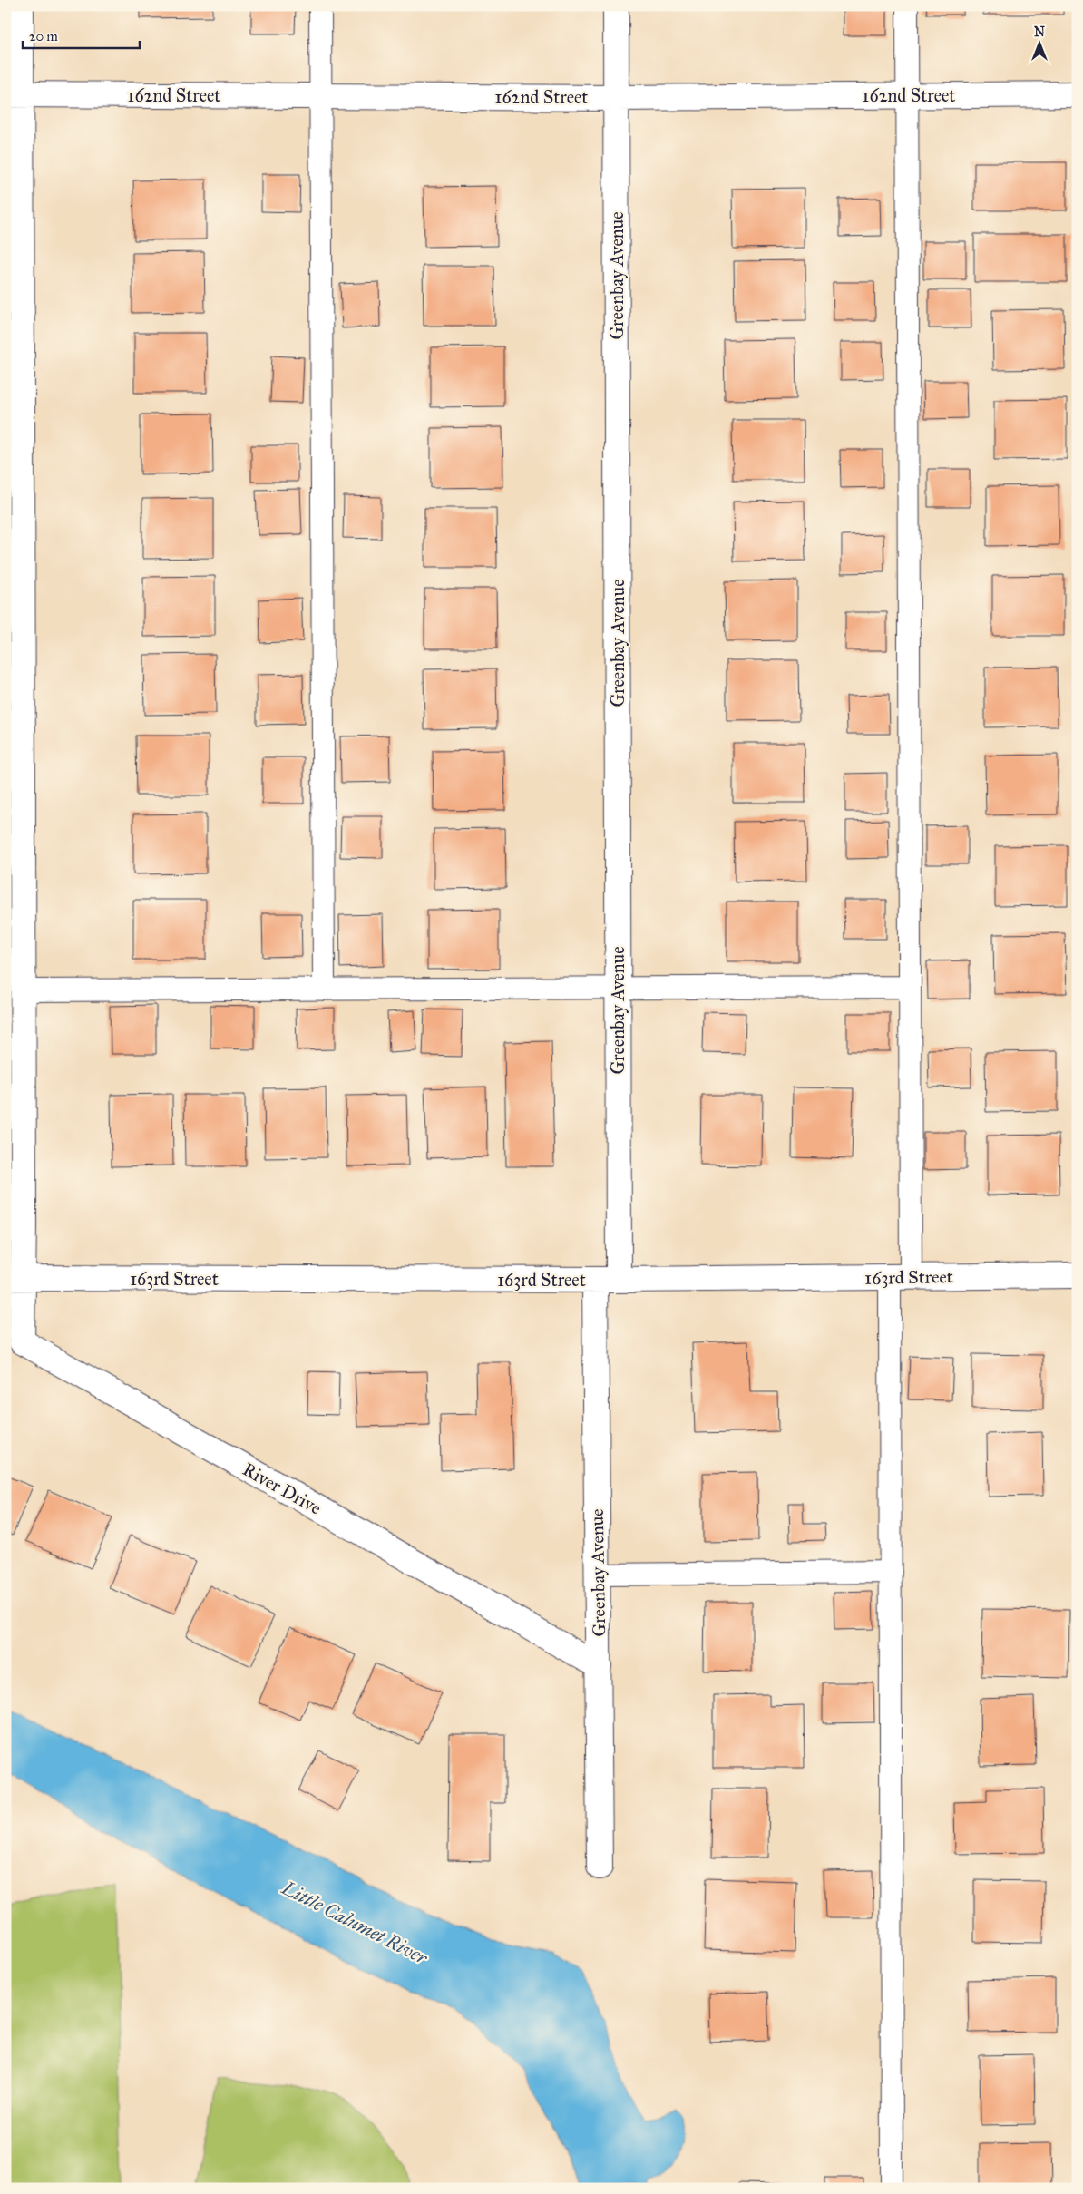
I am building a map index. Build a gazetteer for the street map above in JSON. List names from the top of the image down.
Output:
{
  "streets": {
    "street": [
      "162nd Street",
      "Greenbay Avenue",
      "163rd Street",
      "River Drive"
    ]
  },
  "crossings": [
    ["162nd Street", "Greenbay Avenue"],
    ["Greenbay Avenue", "163rd Street"],
    ["Greenbay Avenue", "River Drive"],
    ["163rd Street", "River Drive"]
  ],
  "water": ["Little Calumet River"],
  "scale_bar": "20 m",
  "north": "top"
}
